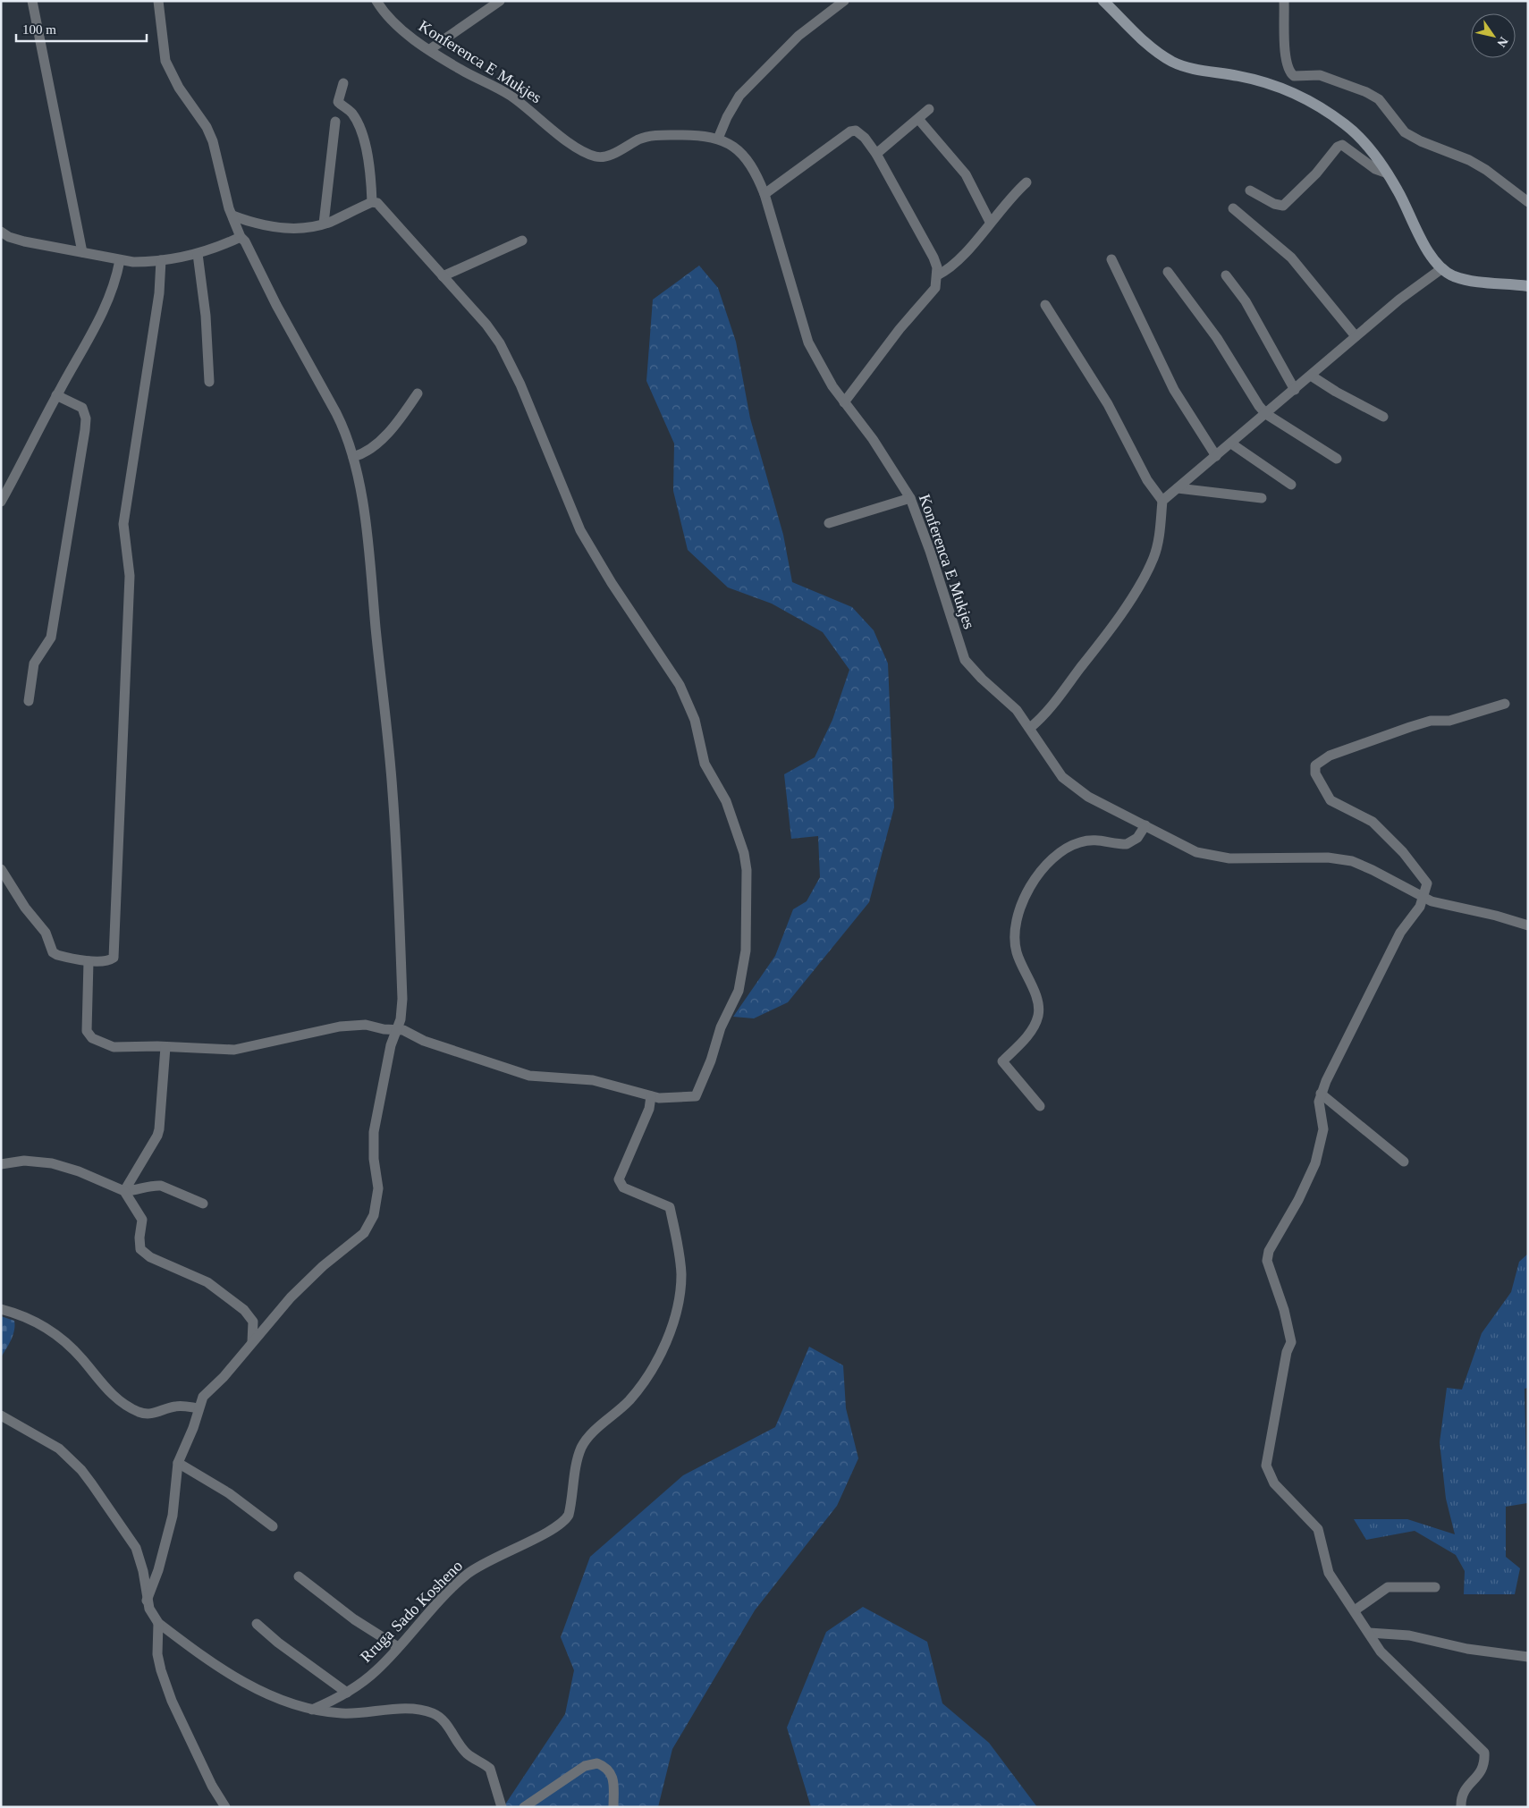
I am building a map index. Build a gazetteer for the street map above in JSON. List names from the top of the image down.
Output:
{
  "streets": {
    "street": ["Konferenca E Mukjes", "Rruga Sado Kosheno"]
  },
  "scale_bar": "100 m",
  "north": "bottom right"
}
